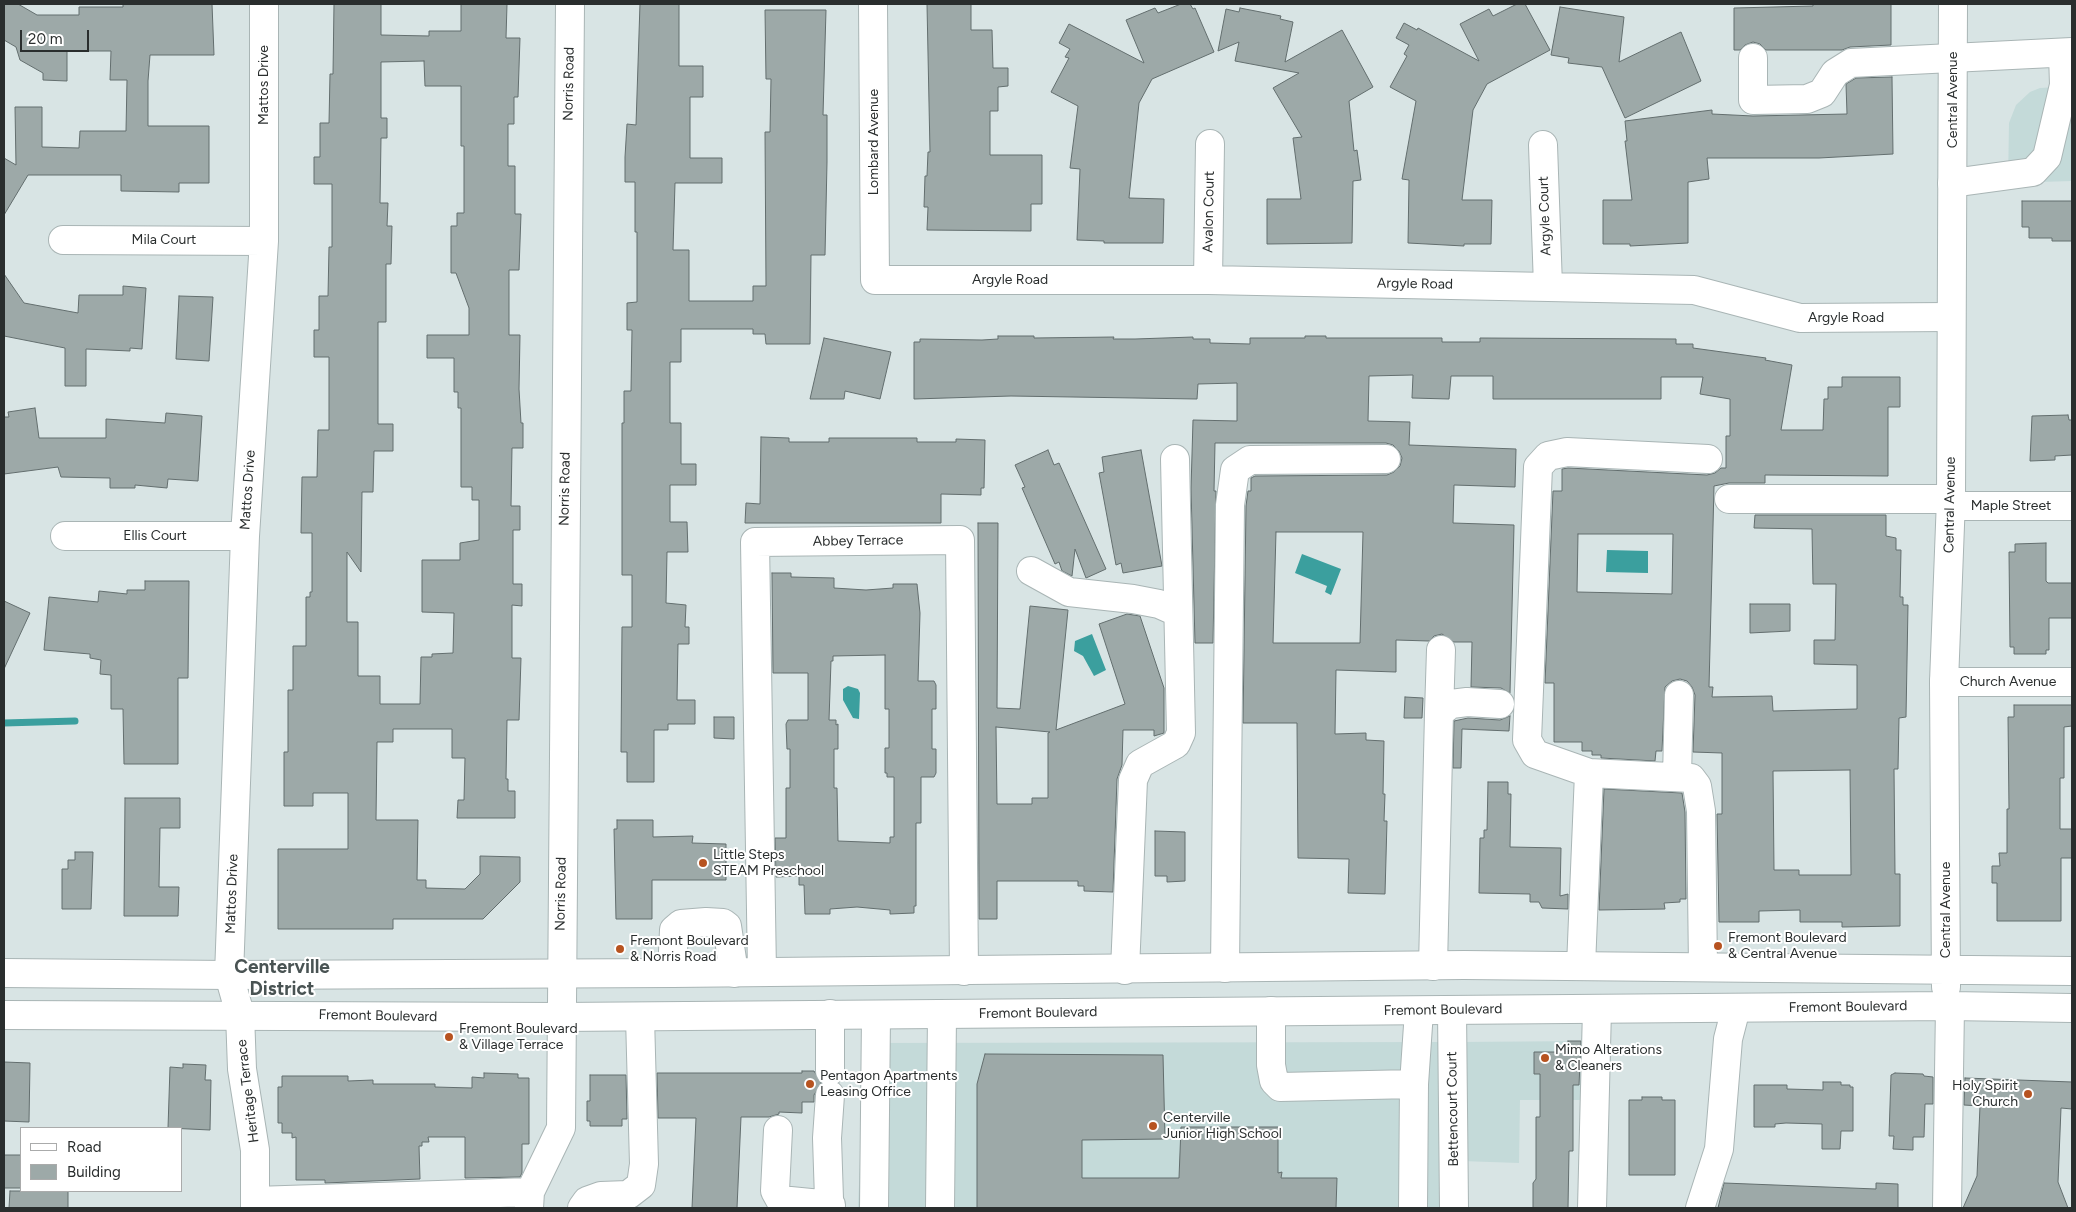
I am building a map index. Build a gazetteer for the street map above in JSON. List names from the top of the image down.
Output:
{
  "streets": {
    "street": [
      "Norris Road",
      "Mattos Drive",
      "Central Avenue",
      "Lombard Avenue",
      "Avalon Court",
      "Argyle Court",
      "Mila Court",
      "Argyle Road",
      "Maple Street",
      "Ellis Court",
      "Abbey Terrace",
      "Church Avenue",
      "Fremont Boulevard",
      "Heritage Terrace",
      "Bettencourt Court"
    ]
  },
  "crossings": [
    ["Norris Road", "Fremont Boulevard"],
    ["Mattos Drive", "Mila Court"],
    ["Mattos Drive", "Ellis Court"],
    ["Mattos Drive", "Heritage Terrace"],
    ["Central Avenue", "Argyle Road"],
    ["Central Avenue", "Maple Street"],
    ["Central Avenue", "Church Avenue"],
    ["Central Avenue", "Fremont Boulevard"],
    ["Lombard Avenue", "Argyle Road"],
    ["Avalon Court", "Argyle Road"],
    ["Argyle Court", "Argyle Road"],
    ["Fremont Boulevard", "Heritage Terrace"],
    ["Fremont Boulevard", "Bettencourt Court"]
  ],
  "districts": ["Centerville District"],
  "places": [
    "Little Steps STEAM Preschool",
    "Fremont Boulevard & Central Avenue",
    "Fremont Boulevard & Norris Road",
    "Fremont Boulevard & Village Terrace",
    "Mimo Alterations & Cleaners",
    "Pentagon Apartments Leasing Office",
    "Holy Spirit Church",
    "Centerville Junior High School"
  ],
  "legend": ["Road", "Building"],
  "scale_bar": "20 m"
}
